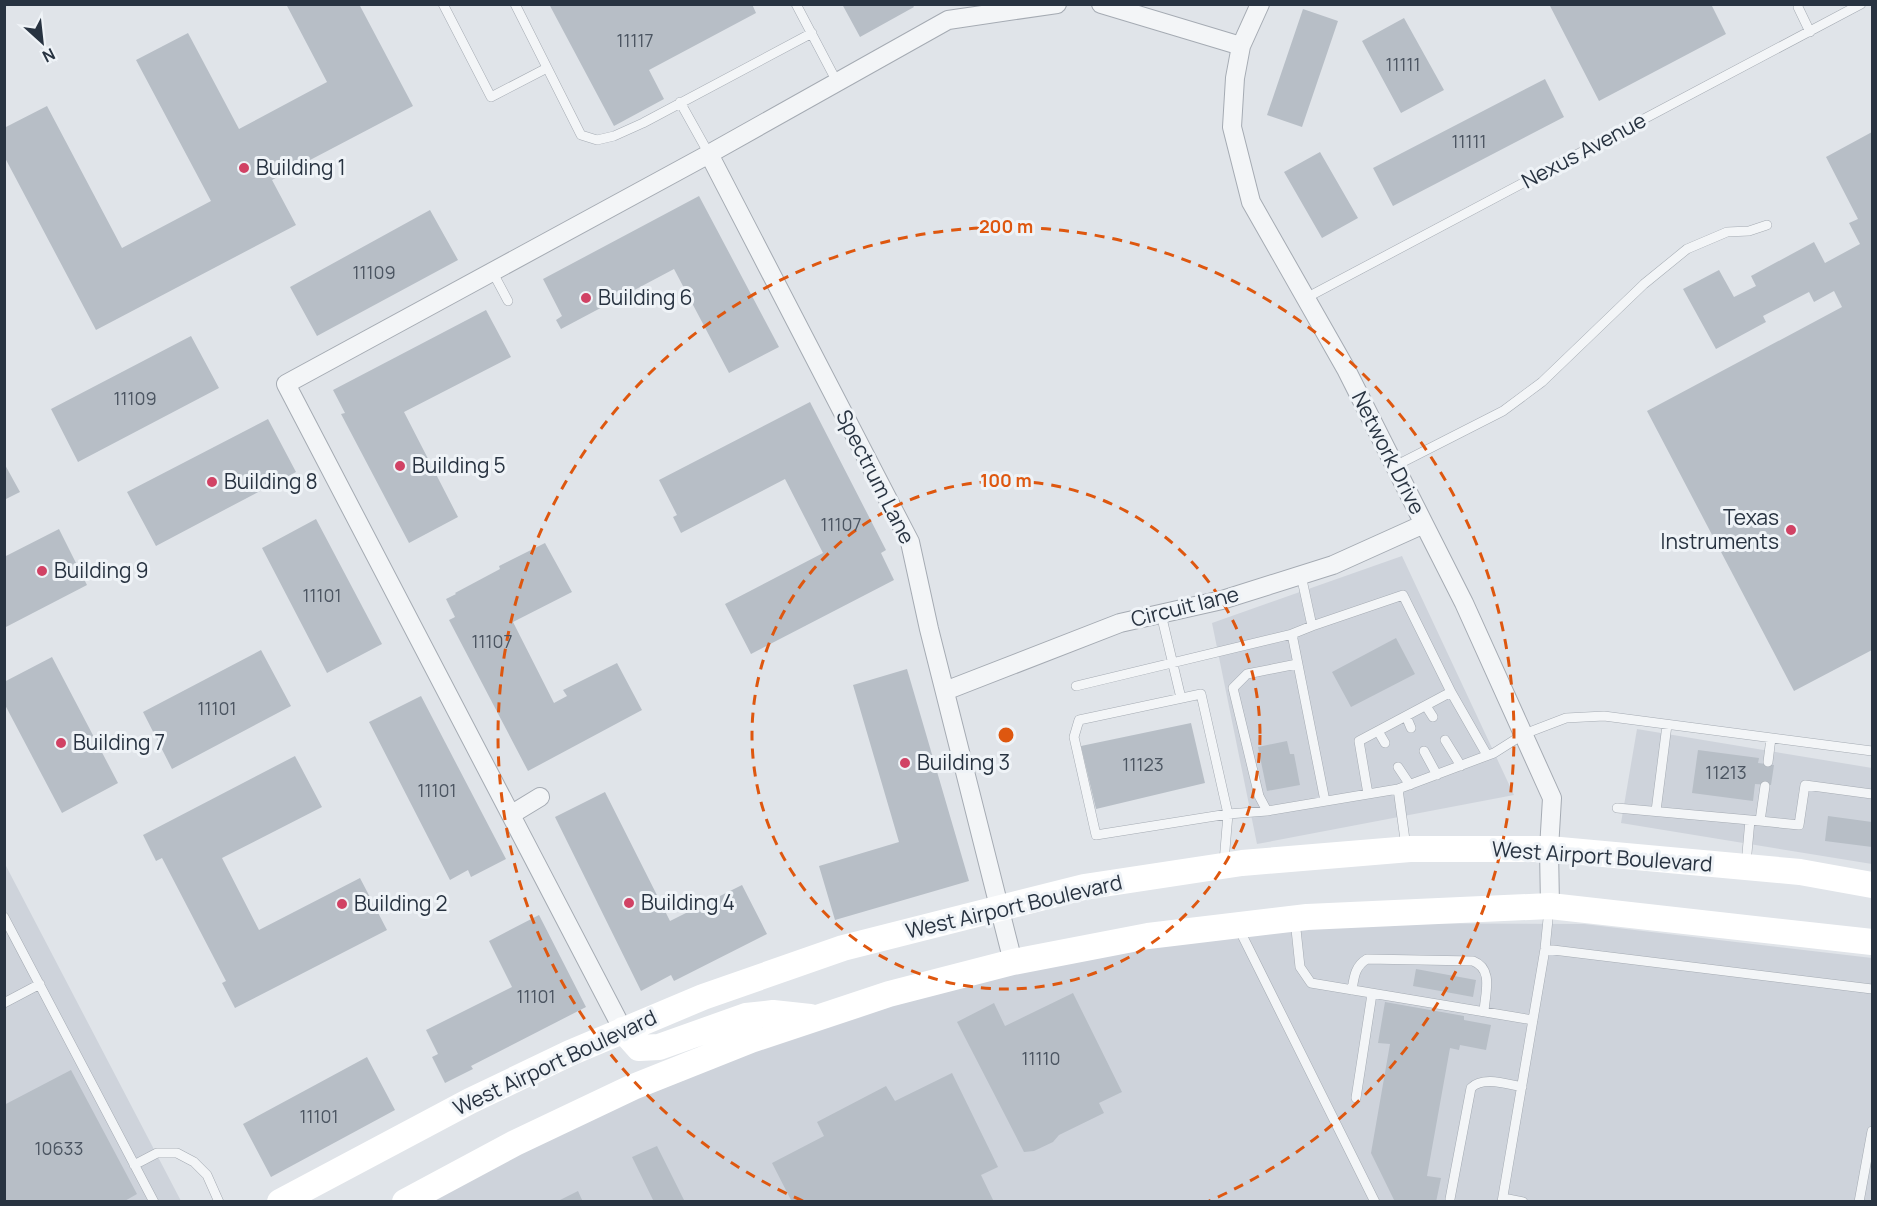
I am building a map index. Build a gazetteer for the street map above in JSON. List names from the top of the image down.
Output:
{
  "streets": {
    "main road": ["West Airport Boulevard"],
    "street": ["Network Drive", "Spectrum Lane", "Circuit lane"],
    "lane": ["Nexus Avenue"]
  },
  "crossings": [
    ["Nexus Avenue", "Network Drive"],
    ["Network Drive", "Circuit lane"],
    ["Network Drive", "West Airport Boulevard"],
    ["Spectrum Lane", "Circuit lane"],
    ["Spectrum Lane", "West Airport Boulevard"]
  ],
  "places": [
    "Building 1",
    "Building 6",
    "Building 5",
    "Building 8",
    "Texas Instruments",
    "Building 9",
    "Building 7",
    "Building 3",
    "Building 4",
    "Building 2"
  ],
  "house_numbers": [
    "11117",
    "11111",
    "11111",
    "11109",
    "11109",
    "11107",
    "11101",
    "11107",
    "11101",
    "11123",
    "11213",
    "11101",
    "11101",
    "11110",
    "11101",
    "10633"
  ],
  "north": "bottom right",
  "rings": ["200 m", "100 m"]
}
